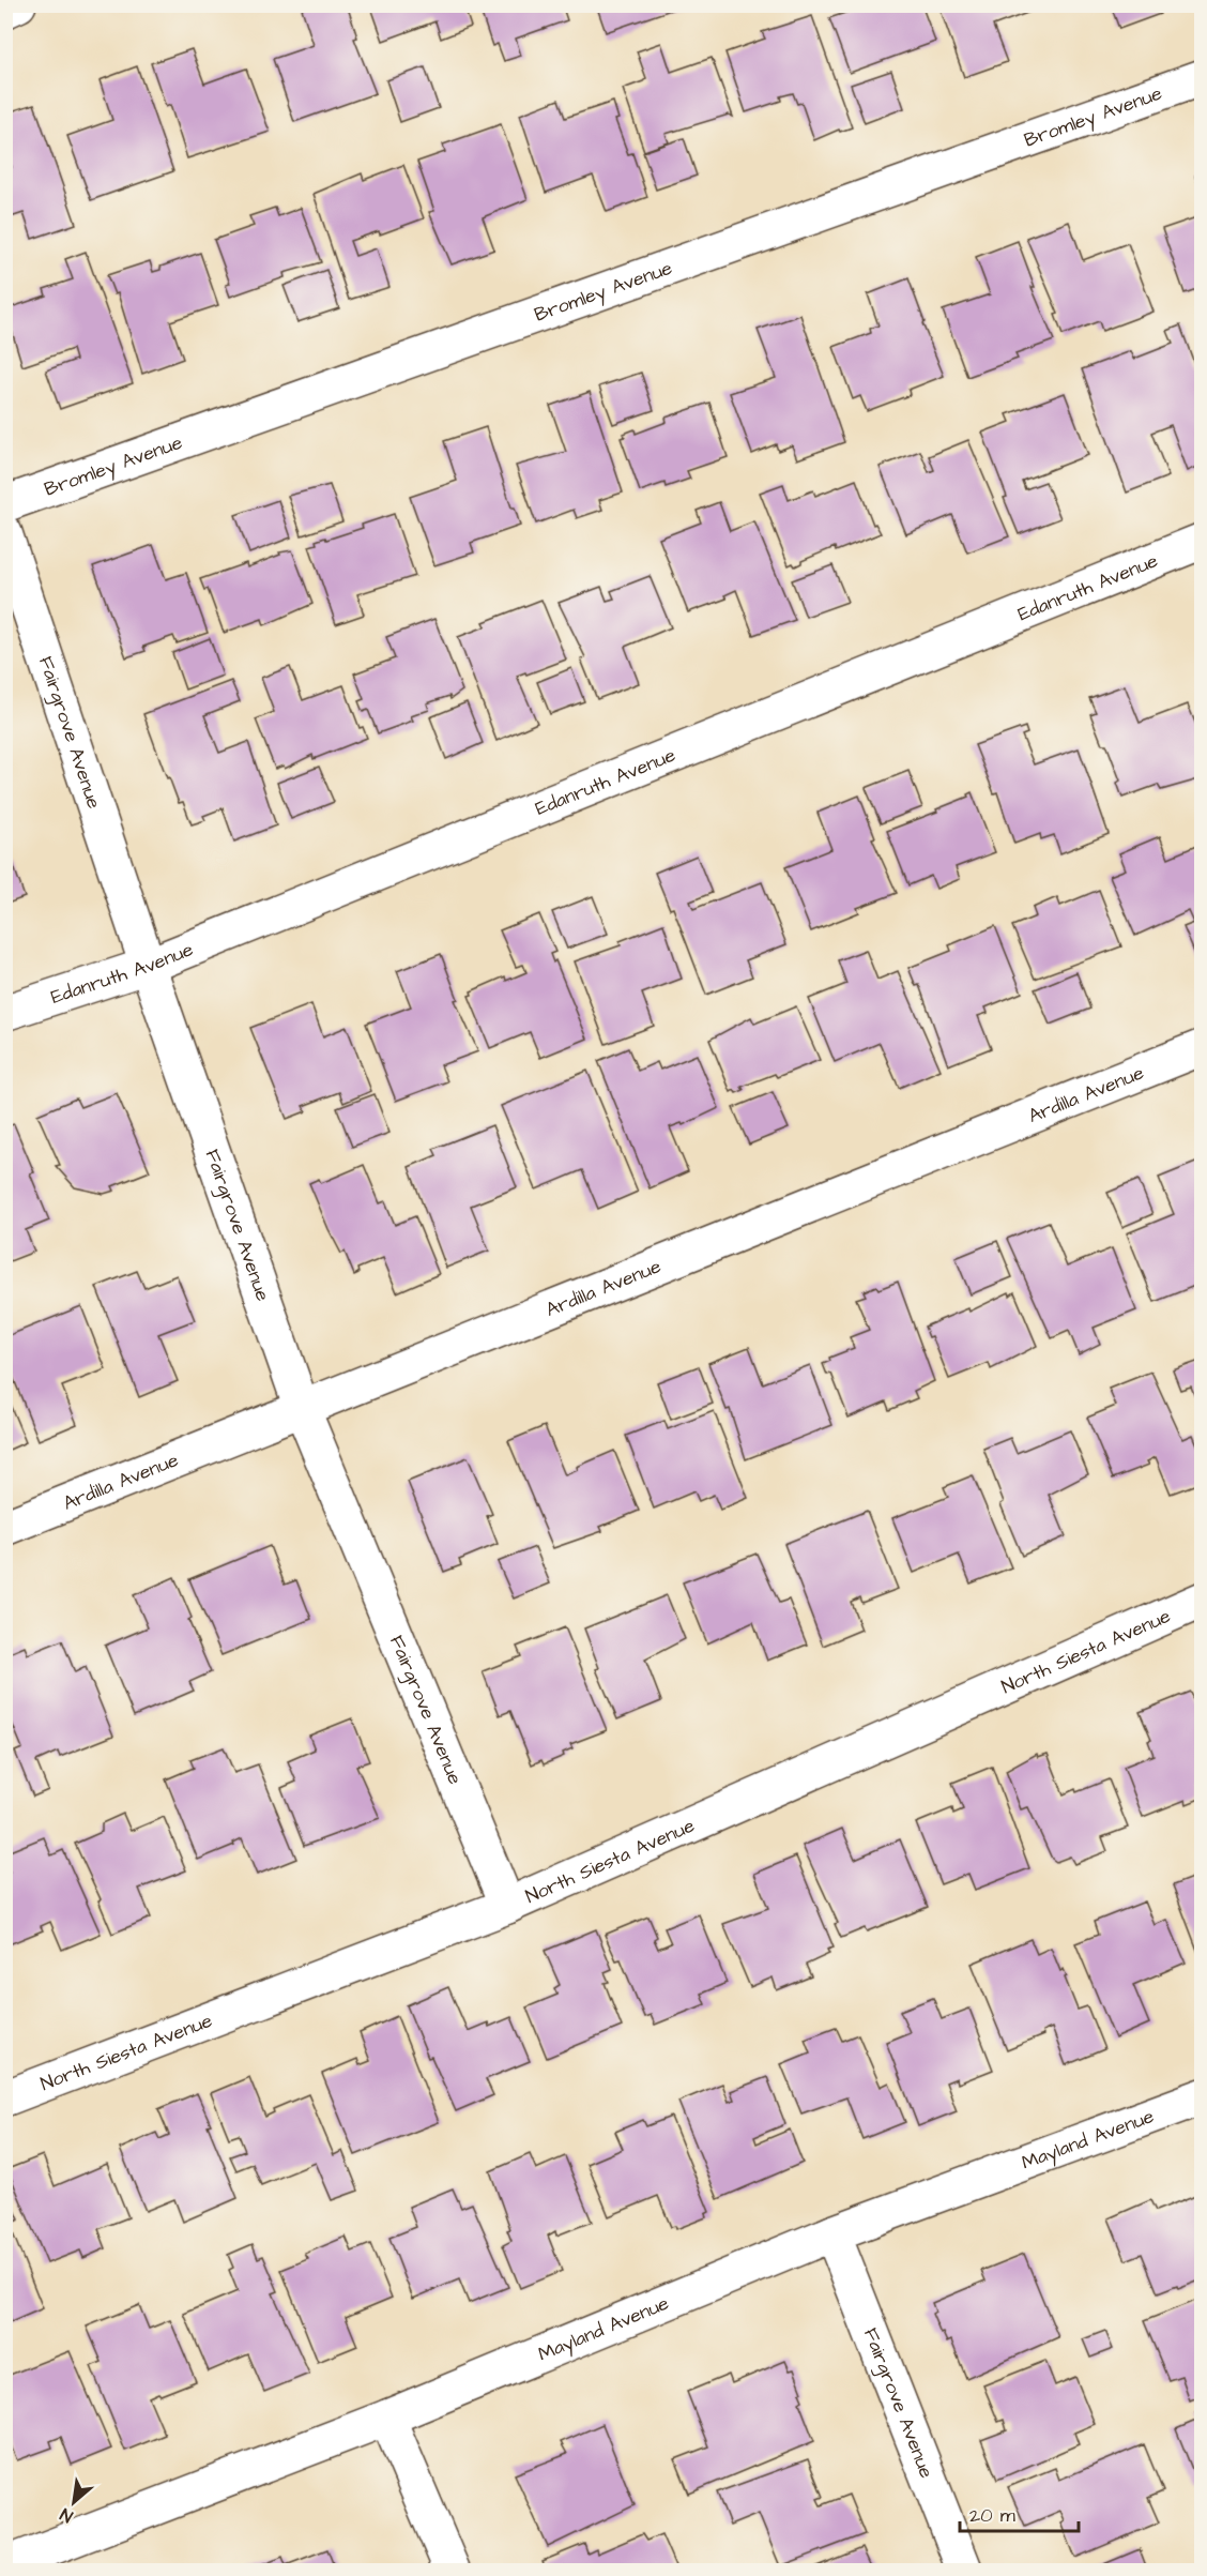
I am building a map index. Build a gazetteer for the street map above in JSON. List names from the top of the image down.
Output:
{
  "streets": {
    "street": [
      "Bromley Avenue",
      "Edanruth Avenue",
      "Fairgrove Avenue",
      "Ardilla Avenue",
      "North Siesta Avenue",
      "Mayland Avenue"
    ]
  },
  "crossings": [
    ["Edanruth Avenue", "Fairgrove Avenue"],
    ["Fairgrove Avenue", "Ardilla Avenue"],
    ["Fairgrove Avenue", "North Siesta Avenue"],
    ["Fairgrove Avenue", "Mayland Avenue"]
  ],
  "scale_bar": "20 m",
  "north": "bottom left"
}
